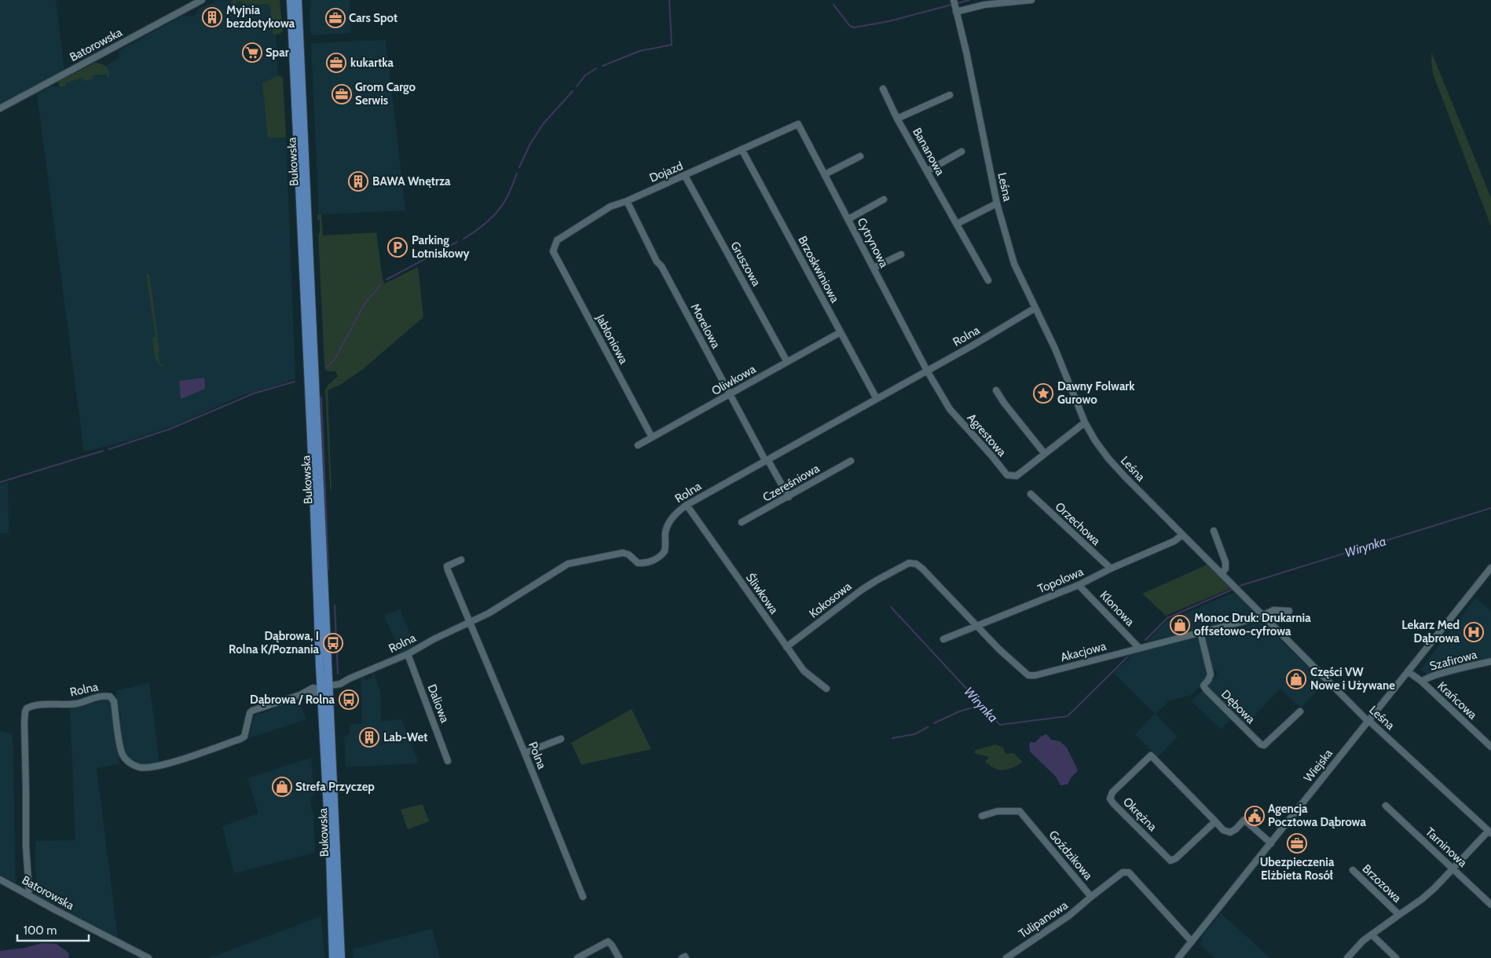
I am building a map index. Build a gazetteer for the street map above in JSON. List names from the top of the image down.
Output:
{
  "streets": {
    "main road": ["Bukowska"],
    "street": [
      "Batorowska",
      "Bananowa",
      "Dojazd",
      "Leśna",
      "Cytrynowa",
      "Gruszowa",
      "Brzoskwiniowa",
      "Morelowa",
      "Rolna",
      "Jabłoniowa",
      "Oliwkowa",
      "Agrestowa",
      "Czereśniowa",
      "Orzechowa",
      "Topolowa",
      "Śliwkowa",
      "Kokosowa",
      "Klonowa",
      "Akacjowa",
      "Szafirowa",
      "Krańcowa",
      "Daliowa",
      "Dębowa",
      "Polna",
      "Wiejska",
      "Okrężna",
      "Tarninowa",
      "Goździkowa",
      "Brzozowa",
      "Tulipanowa"
    ]
  },
  "crossings": [
    ["Batorowska", "Rolna"],
    ["Bukowska", "Rolna"],
    ["Dojazd", "Cytrynowa"],
    ["Dojazd", "Gruszowa"],
    ["Dojazd", "Brzoskwiniowa"],
    ["Dojazd", "Morelowa"],
    ["Dojazd", "Jabłoniowa"],
    ["Leśna", "Rolna"],
    ["Leśna", "Agrestowa"],
    ["Leśna", "Topolowa"],
    ["Leśna", "Akacjowa"],
    ["Leśna", "Wiejska"],
    ["Cytrynowa", "Rolna"],
    ["Cytrynowa", "Agrestowa"],
    ["Gruszowa", "Oliwkowa"],
    ["Brzoskwiniowa", "Rolna"],
    ["Brzoskwiniowa", "Oliwkowa"],
    ["Morelowa", "Rolna"],
    ["Morelowa", "Oliwkowa"],
    ["Morelowa", "Czereśniowa"],
    ["Rolna", "Agrestowa"],
    ["Rolna", "Śliwkowa"],
    ["Rolna", "Daliowa"],
    ["Rolna", "Polna"],
    ["Jabłoniowa", "Oliwkowa"],
    ["Orzechowa", "Topolowa"],
    ["Topolowa", "Klonowa"],
    ["Topolowa", "Akacjowa"],
    ["Śliwkowa", "Kokosowa"],
    ["Kokosowa", "Akacjowa"],
    ["Klonowa", "Akacjowa"],
    ["Akacjowa", "Dębowa"],
    ["Szafirowa", "Krańcowa"],
    ["Krańcowa", "Wiejska"],
    ["Wiejska", "Okrężna"],
    ["Wiejska", "Goździkowa"],
    ["Goździkowa", "Tulipanowa"]
  ],
  "water": ["Wirynka"],
  "places": {
    "building": ["Myjnia bezdotykowa", "BAWA Wnętrza", "Lab-Wet"],
    "office": [
      "Cars Spot",
      "kukartka",
      "Grom Cargo Serwis",
      "Ubezpieczenia Elżbieta Rosół"
    ],
    "supermarket": ["Spar"],
    "parking": ["Parking Lotniskowy"],
    "place": ["Dawny Folwark Gurowo"],
    "shop": ["Monoc Druk: Drukarnia offsetowo-cyfrowa", "Części VW Nowe i Używane", "Strefa Przyczep"],
    "hospital": ["Lekarz Med Dąbrowa"],
    "bus stop": ["Dąbrowa, I Rolna K/Poznania", "Dąbrowa / Rolna"],
    "public building": ["Agencja Pocztowa Dąbrowa"]
  },
  "scale_bar": "100 m"
}
